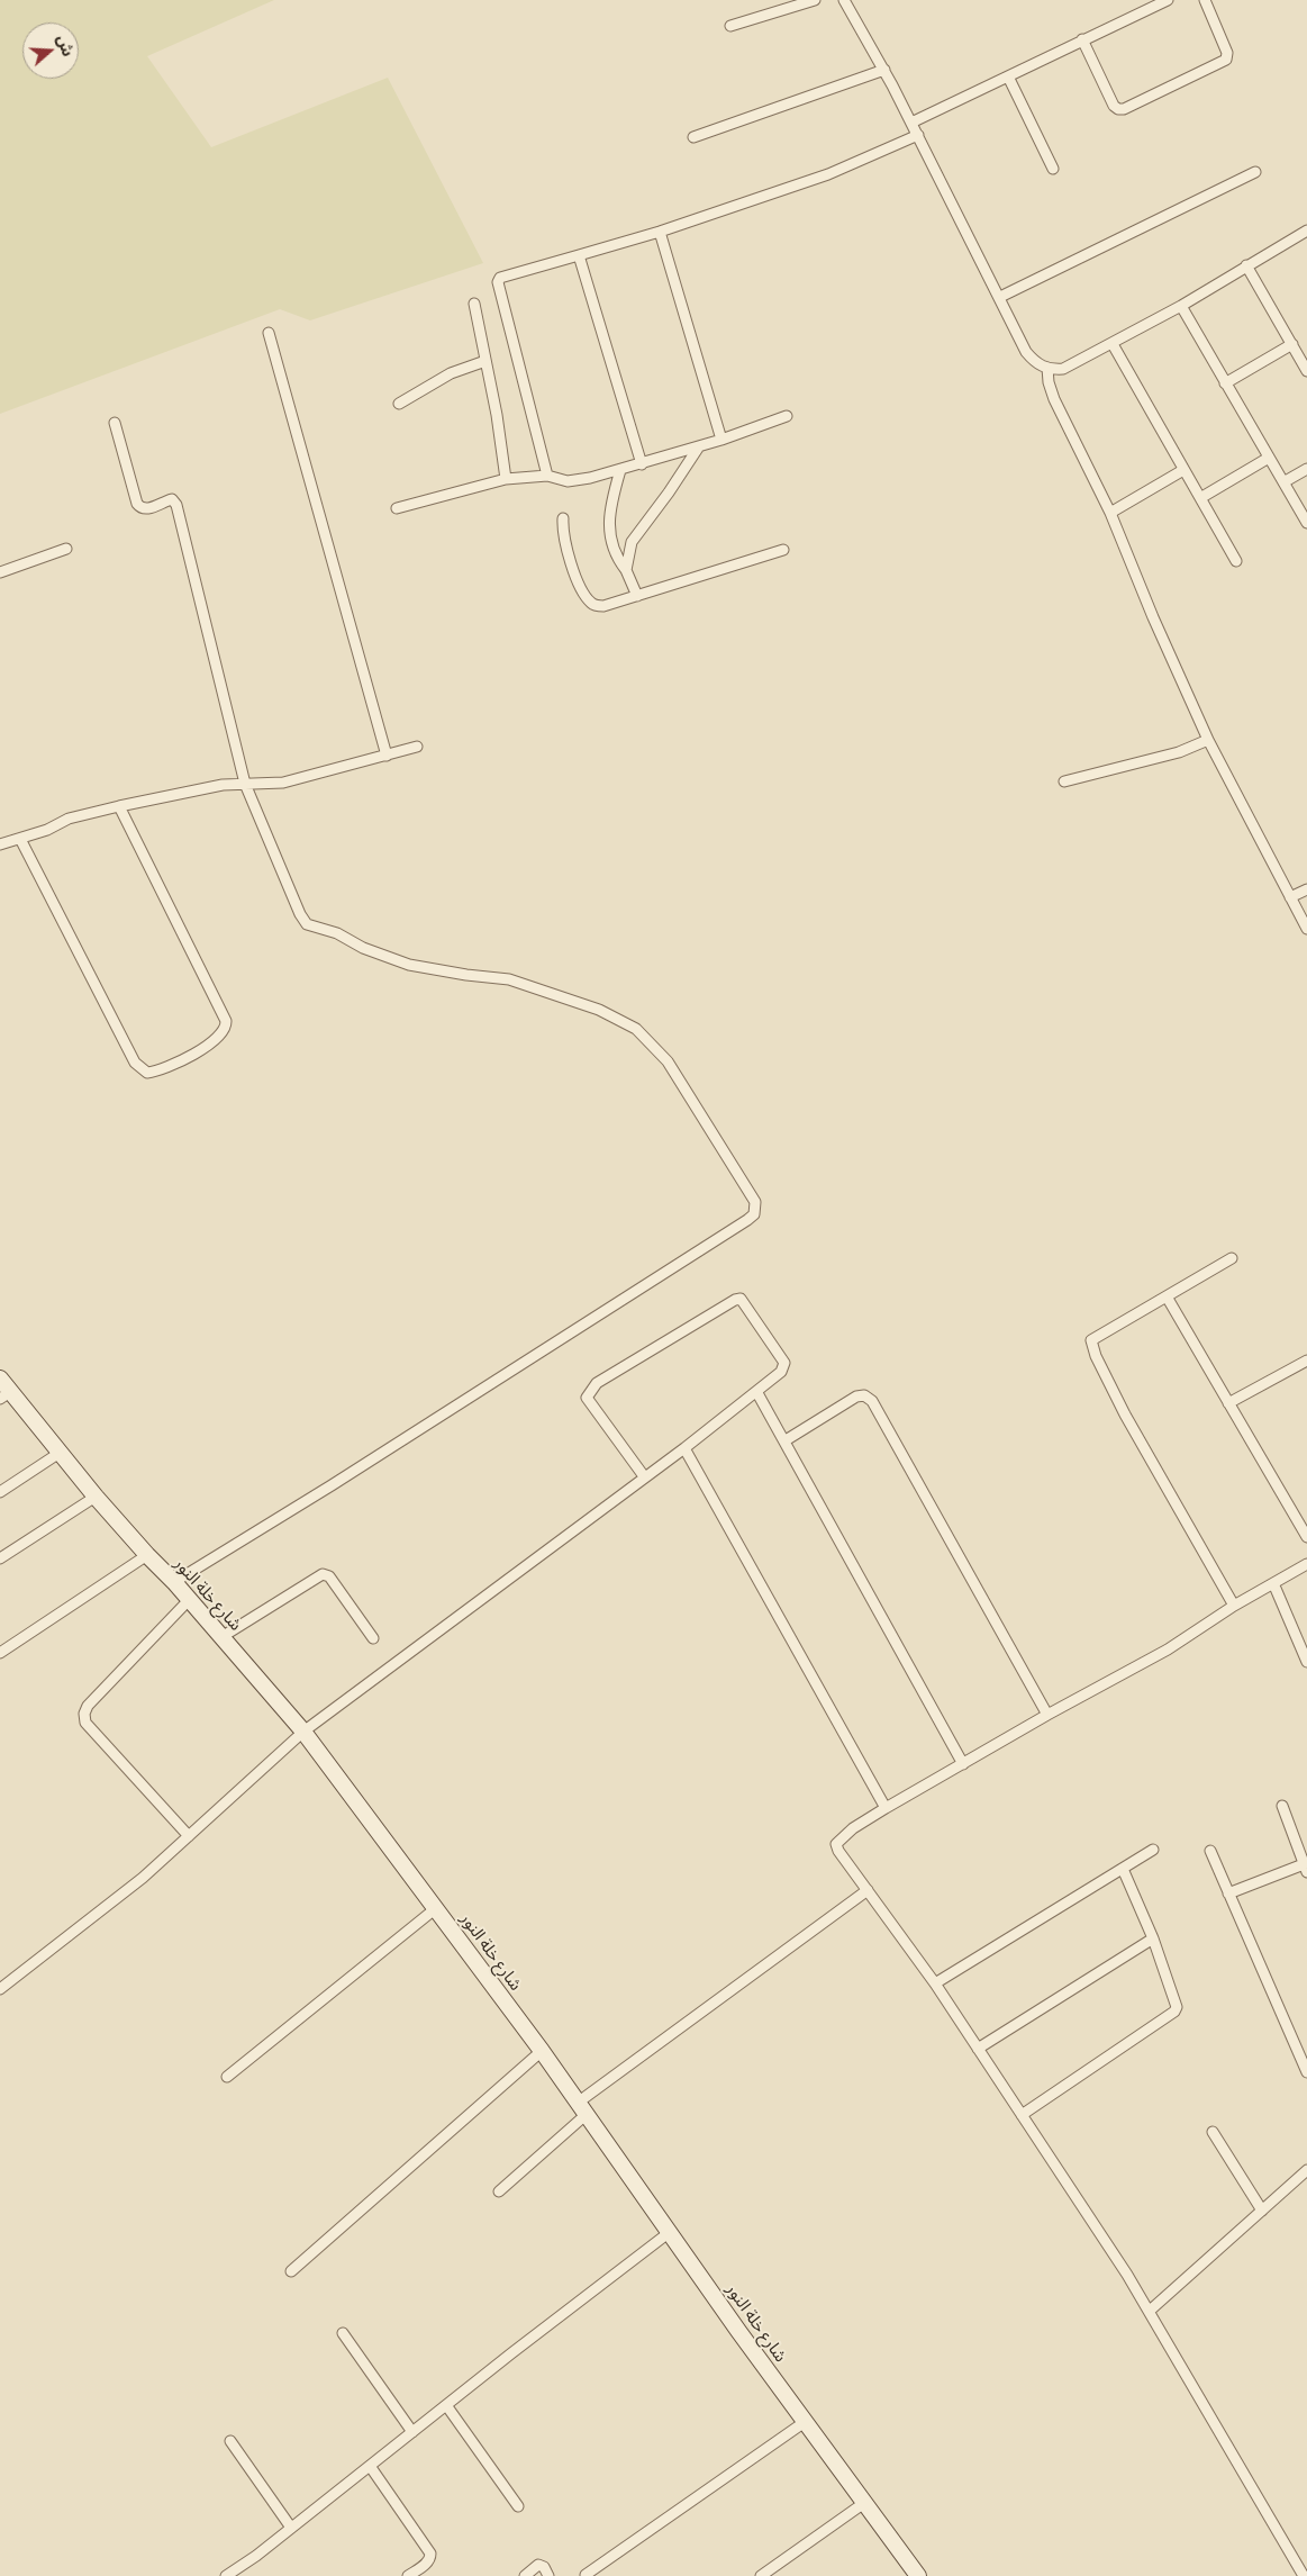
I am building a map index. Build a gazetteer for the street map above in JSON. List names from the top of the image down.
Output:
{
  "streets": {
    "street": ["شارع خلة النور"]
  },
  "north": "right"
}
